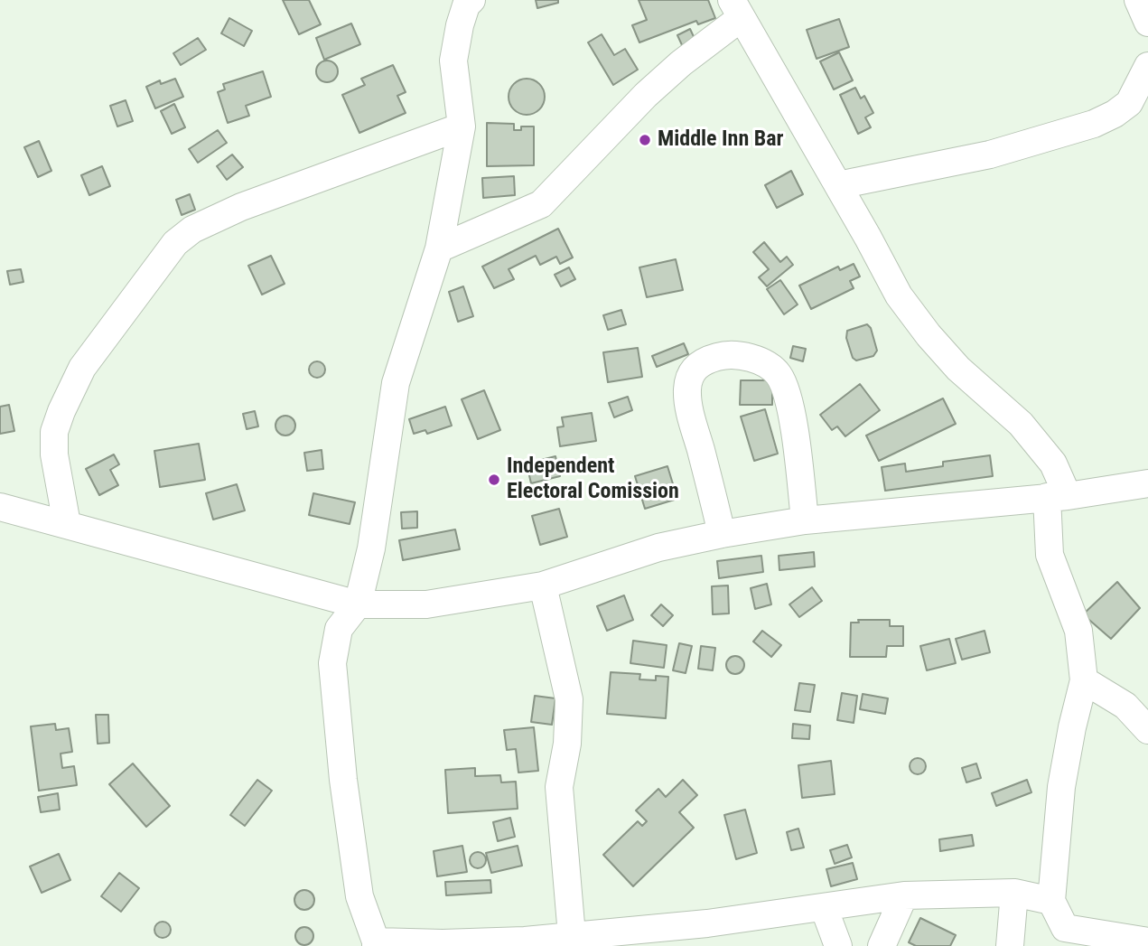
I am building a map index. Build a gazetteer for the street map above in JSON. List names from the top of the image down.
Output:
{
  "places": ["Middle Inn Bar", "Independent Electoral Comission"]
}
